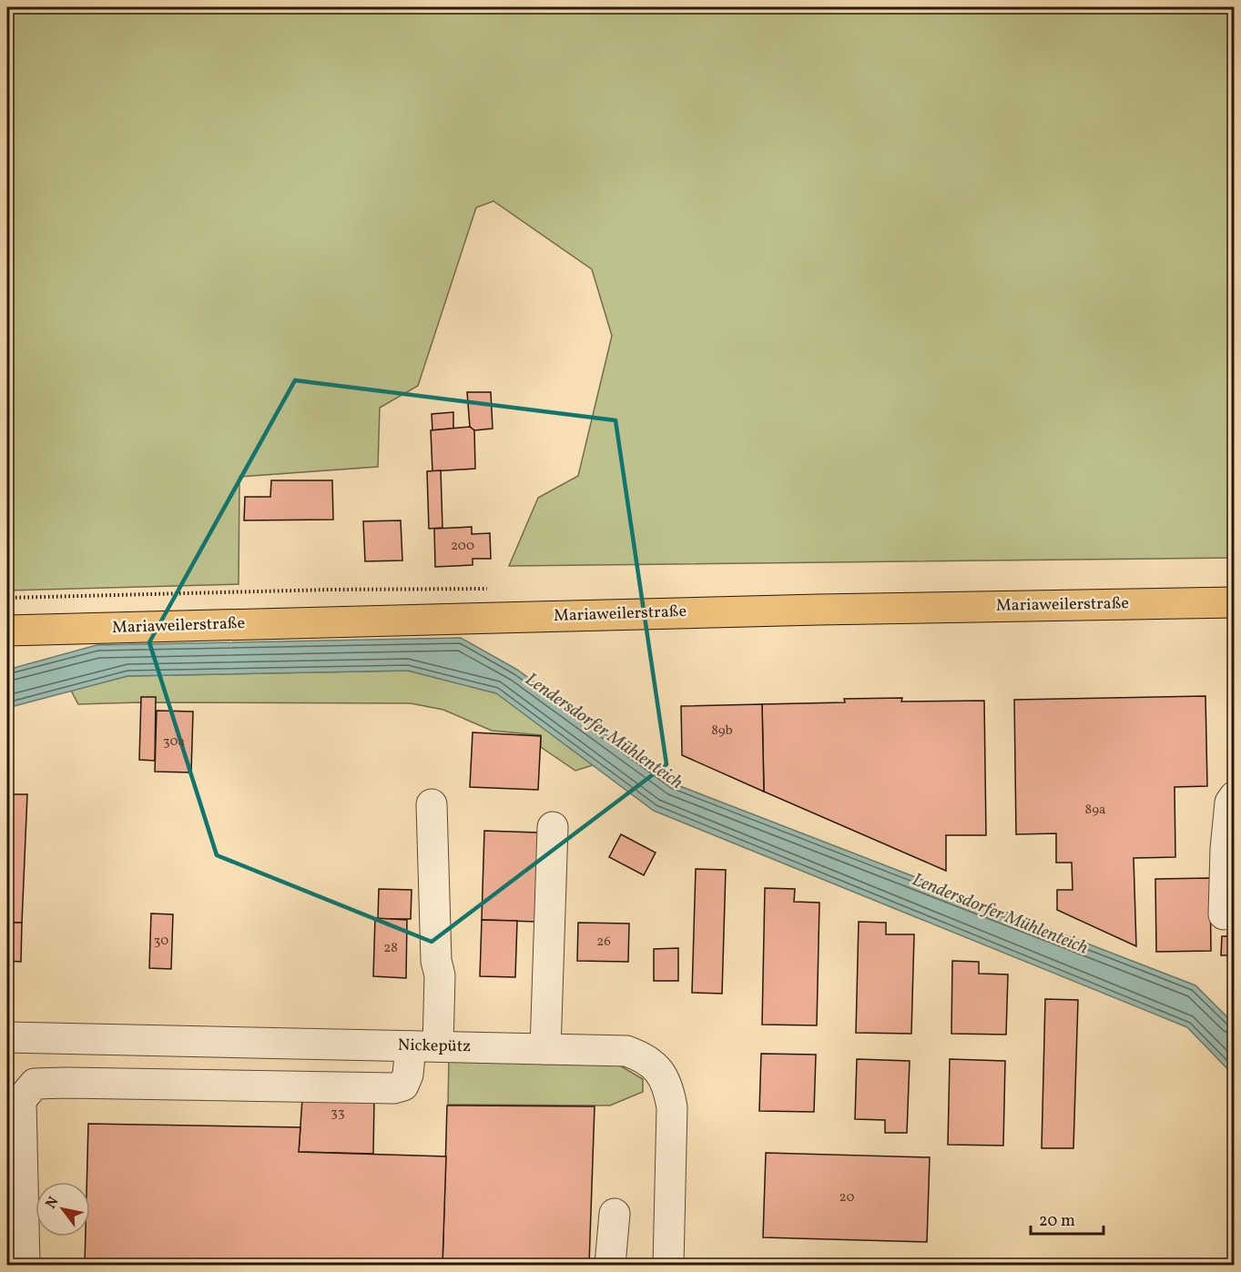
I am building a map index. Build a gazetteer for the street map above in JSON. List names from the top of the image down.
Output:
{
  "streets": {
    "main road": ["Mariaweilerstraße"],
    "street": ["Nickepütz"]
  },
  "water": ["Lendersdorfer Mühlenteich"],
  "house_numbers": [
    "200",
    "89b",
    "30a",
    "89a",
    "30",
    "26",
    "28",
    "33",
    "20"
  ],
  "scale_bar": "20 m",
  "north": "top left"
}
